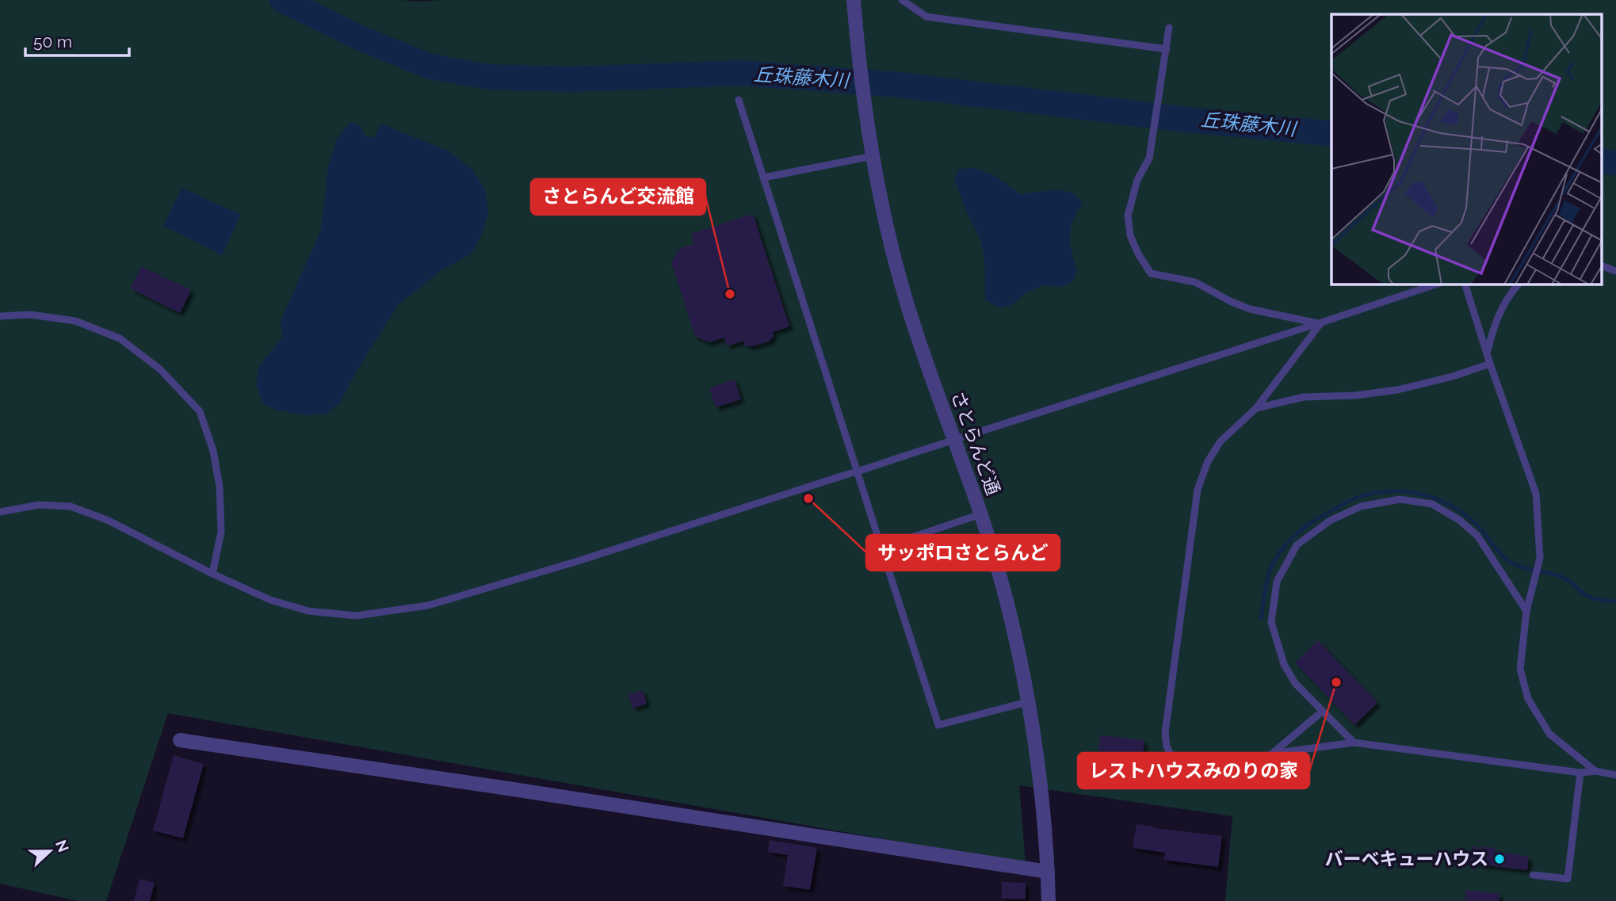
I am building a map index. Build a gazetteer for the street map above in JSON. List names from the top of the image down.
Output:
{
  "streets": {
    "street": ["さとらんど通"]
  },
  "water": ["丘珠藤木川"],
  "places": [
    "さとらんど交流館",
    "サッポロさとらんど",
    "レストハウスみのりの家",
    "バーベキューハウス"
  ],
  "scale_bar": "50 m",
  "north": "right"
}
